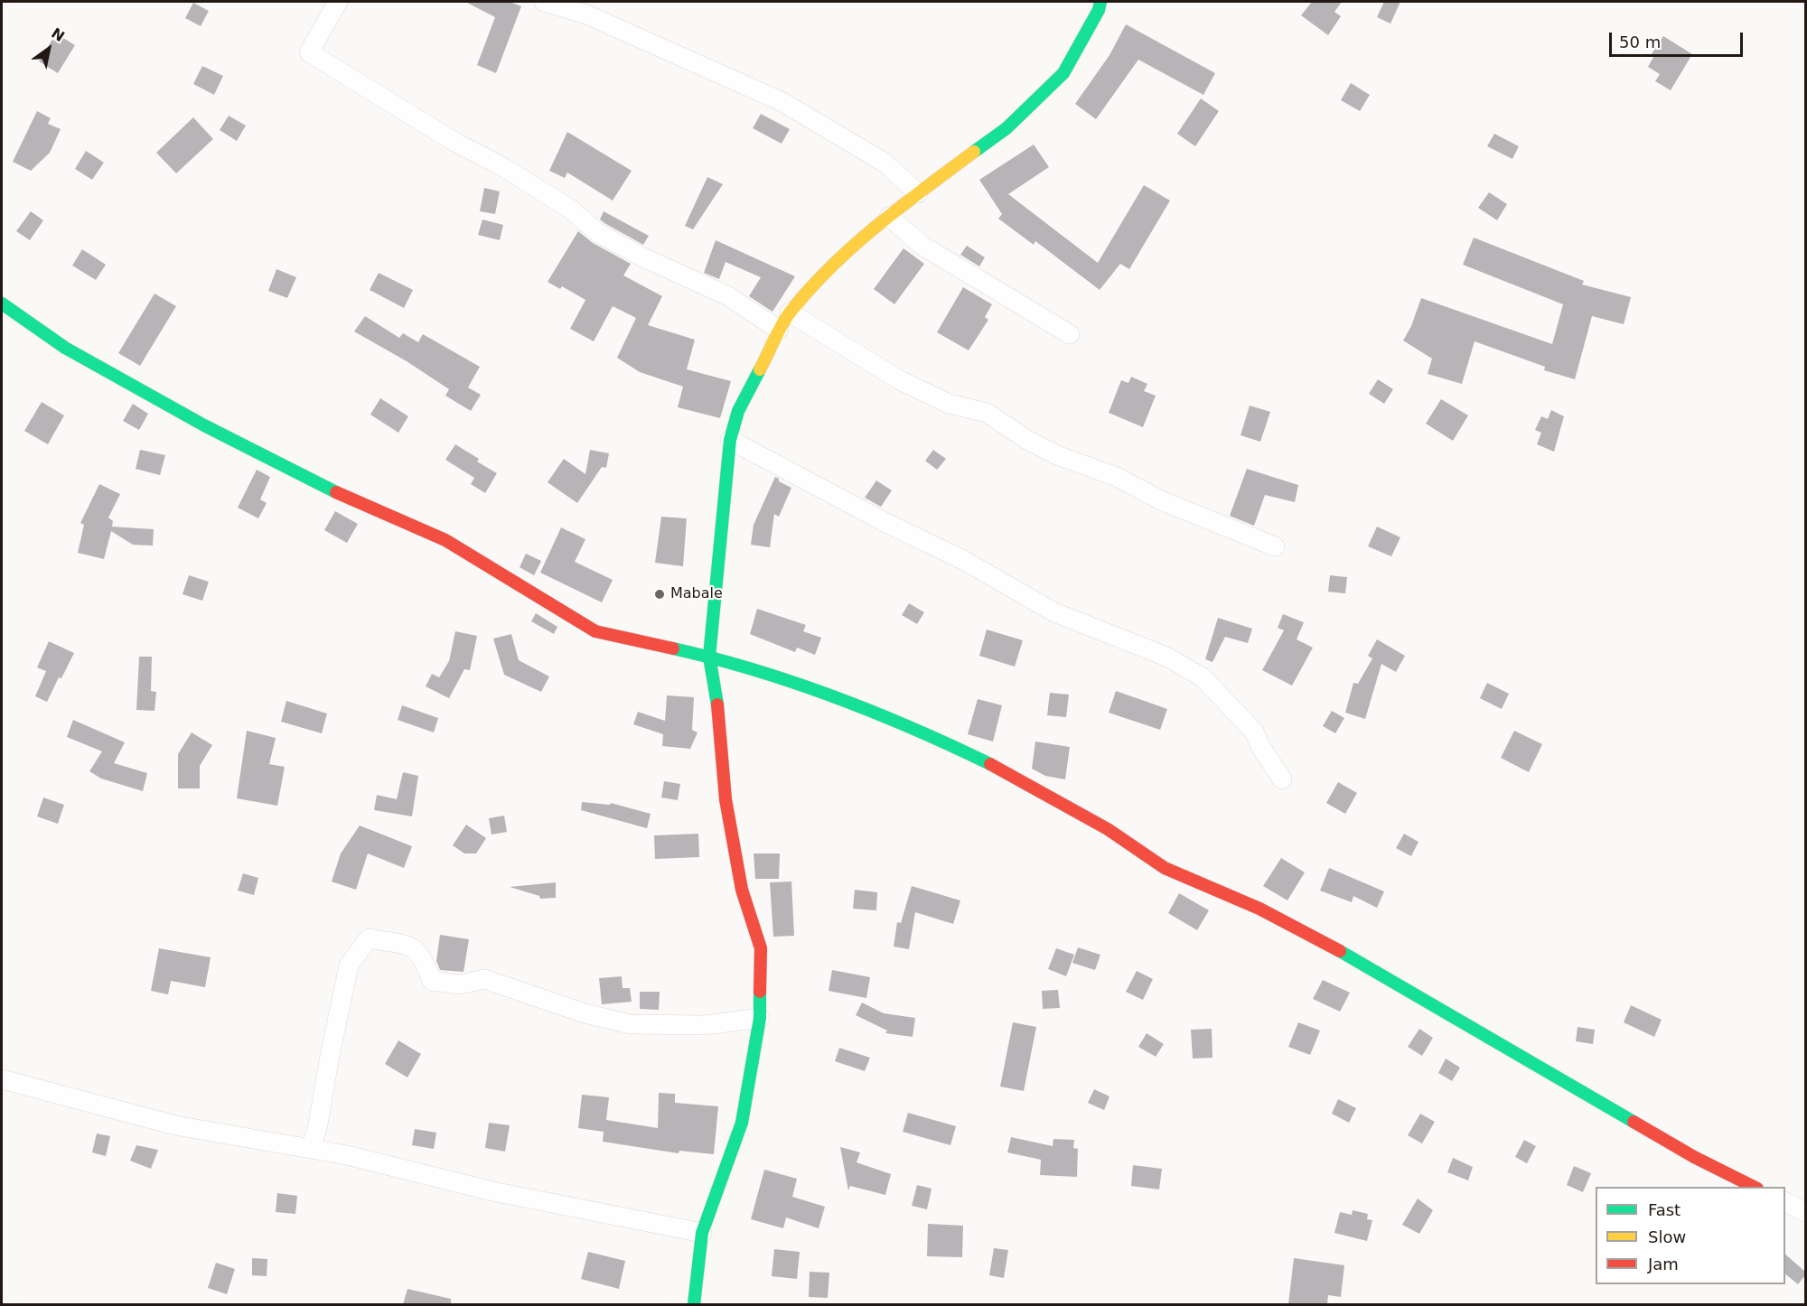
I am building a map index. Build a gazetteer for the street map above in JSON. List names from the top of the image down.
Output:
{
  "places": ["Mabale"],
  "legend": ["Fast", "Slow", "Jam"],
  "scale_bar": "50 m",
  "north": "top right"
}
